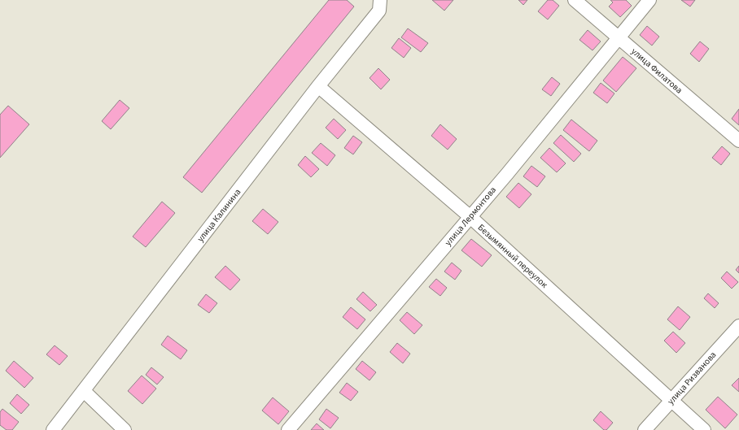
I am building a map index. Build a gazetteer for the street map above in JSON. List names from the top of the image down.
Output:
{
  "streets": {
    "street": [
      "улица Филатова",
      "улица Калинина",
      "улица Лермонтова",
      "Безымянный переулок",
      "улица Ризванова"
    ]
  },
  "crossings": [
    ["улица Филатова", "улица Лермонтова"],
    ["улица Калинина", "Безымянный переулок"],
    ["улица Лермонтова", "Безымянный переулок"],
    ["Безымянный переулок", "улица Ризванова"]
  ]
}
